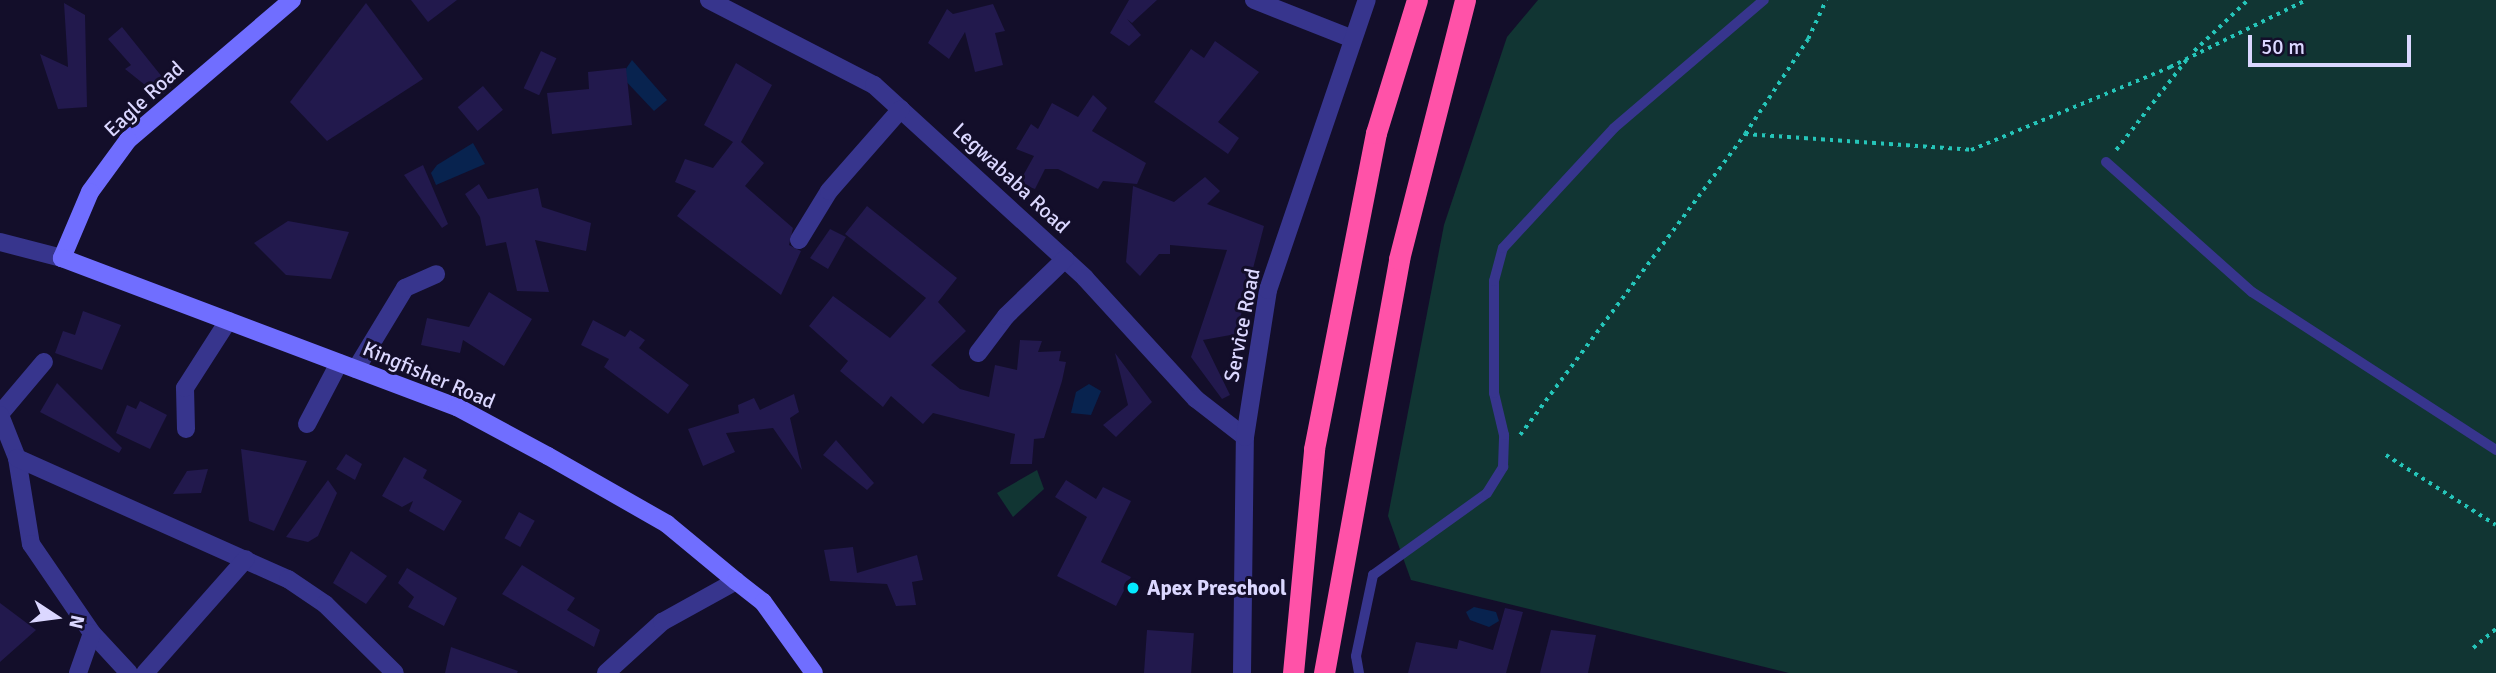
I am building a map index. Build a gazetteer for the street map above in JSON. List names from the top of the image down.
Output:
{
  "streets": {
    "street": [
      "Eagle Road",
      "Legwababa Road",
      "Service Road",
      "Kingfisher Road"
    ]
  },
  "crossings": [
    ["Eagle Road", "Kingfisher Road"],
    ["Legwababa Road", "Service Road"]
  ],
  "places": ["Apex Preschool"],
  "scale_bar": "50 m",
  "north": "right"
}
